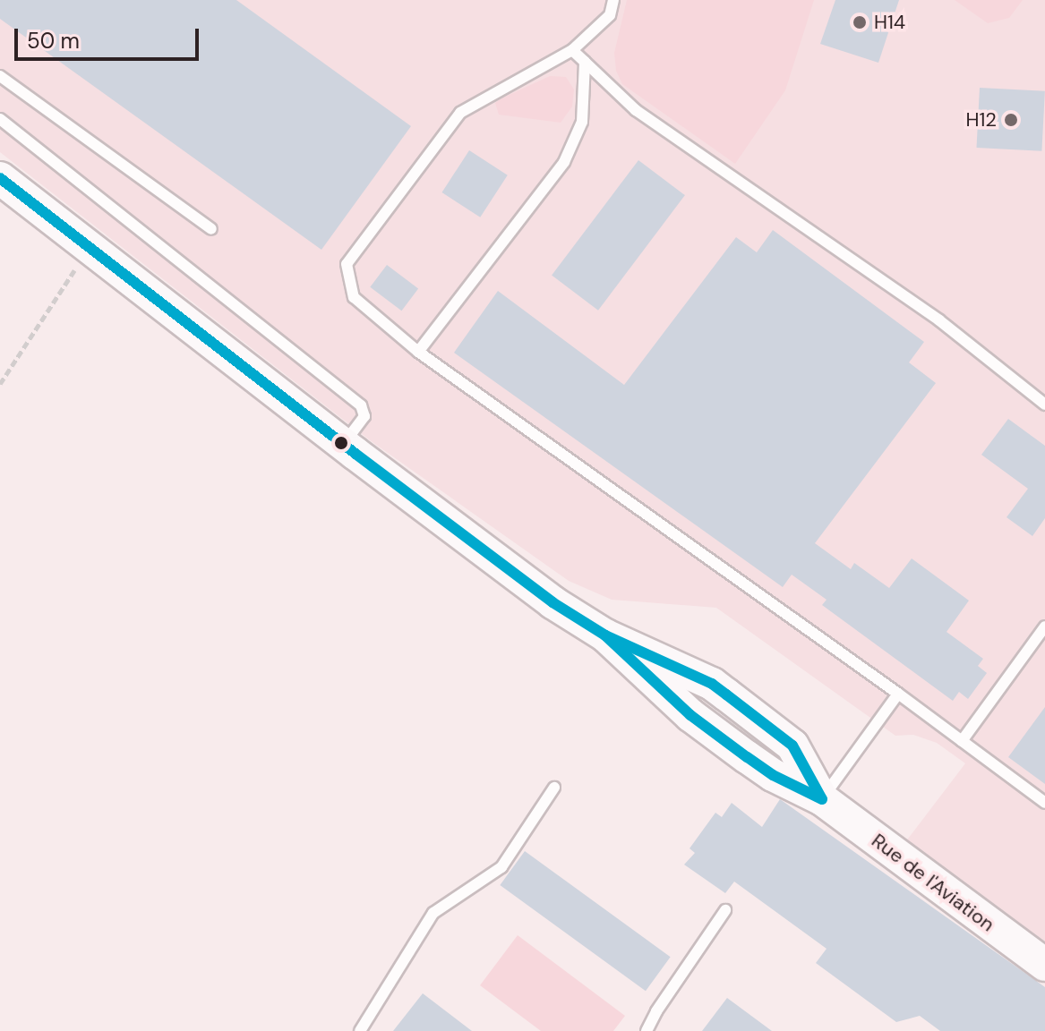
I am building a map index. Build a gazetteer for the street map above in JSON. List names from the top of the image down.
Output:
{
  "streets": {
    "street": ["Rue de l'Aviation"]
  },
  "places": ["H14", "H12"],
  "scale_bar": "50 m"
}
